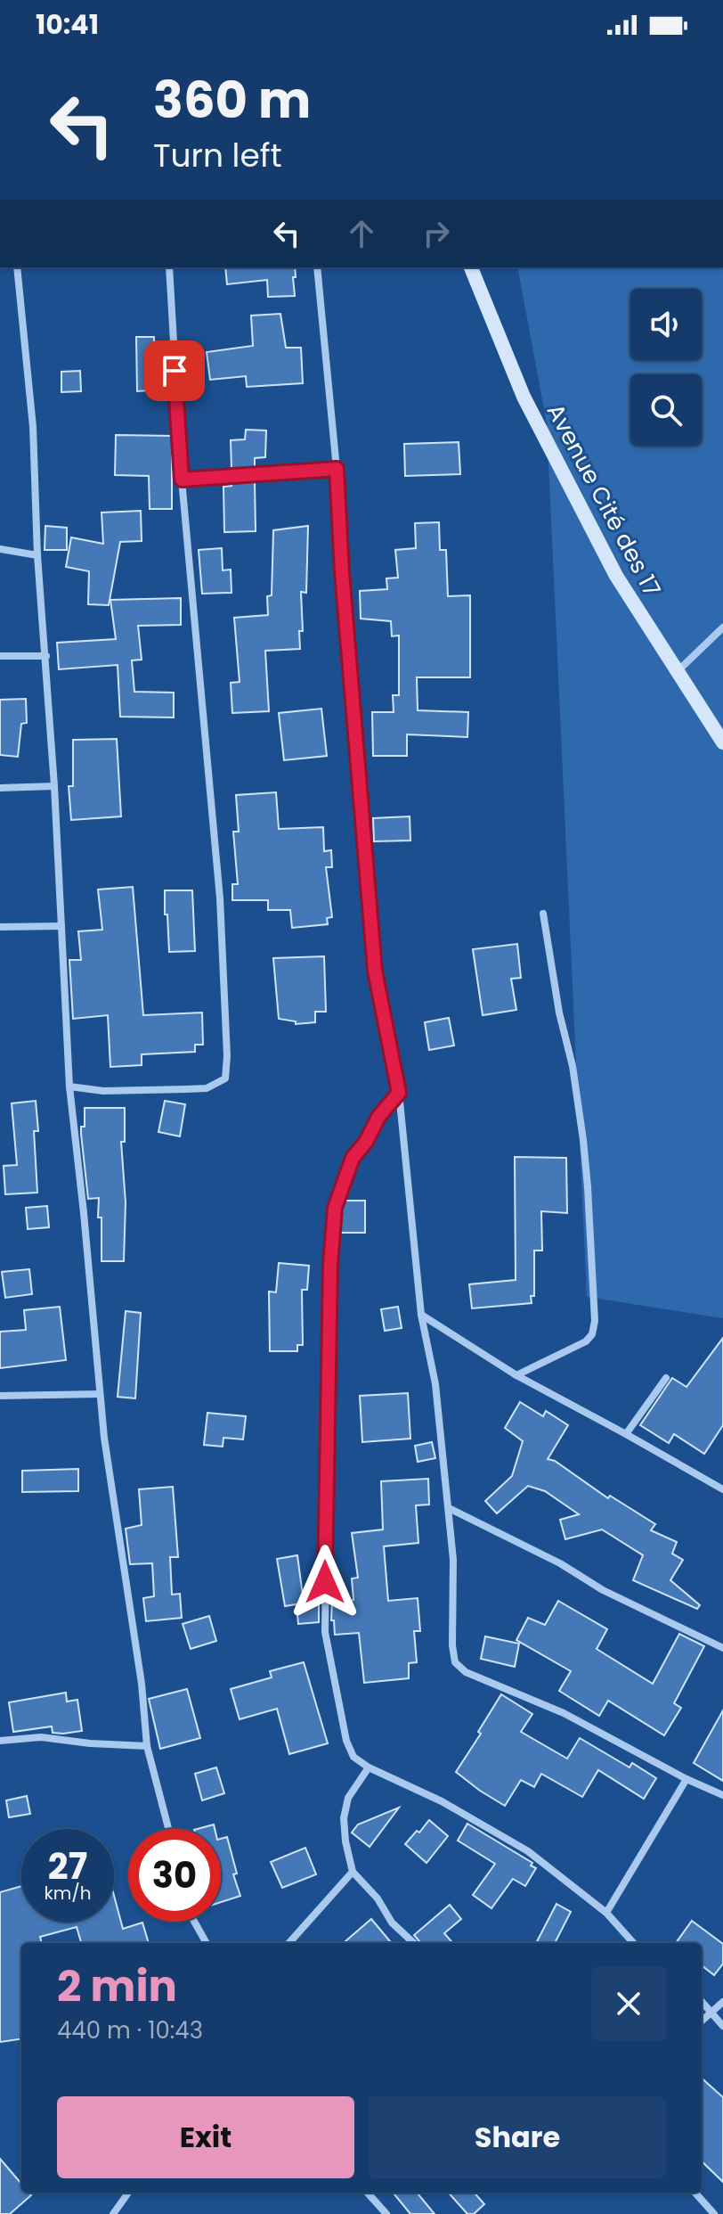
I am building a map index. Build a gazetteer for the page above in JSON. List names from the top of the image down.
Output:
{
  "streets": {
    "street": ["Avenue Cité des 17"]
  },
  "page": {
    "status": "10:41",
    "turn": ["360 m", "Turn left"],
    "speed": "27 km/h",
    "limit": "30",
    "heading": ["2 min", "440 m · 10:43"],
    "buttons": ["Exit", "Share"]
  }
}
